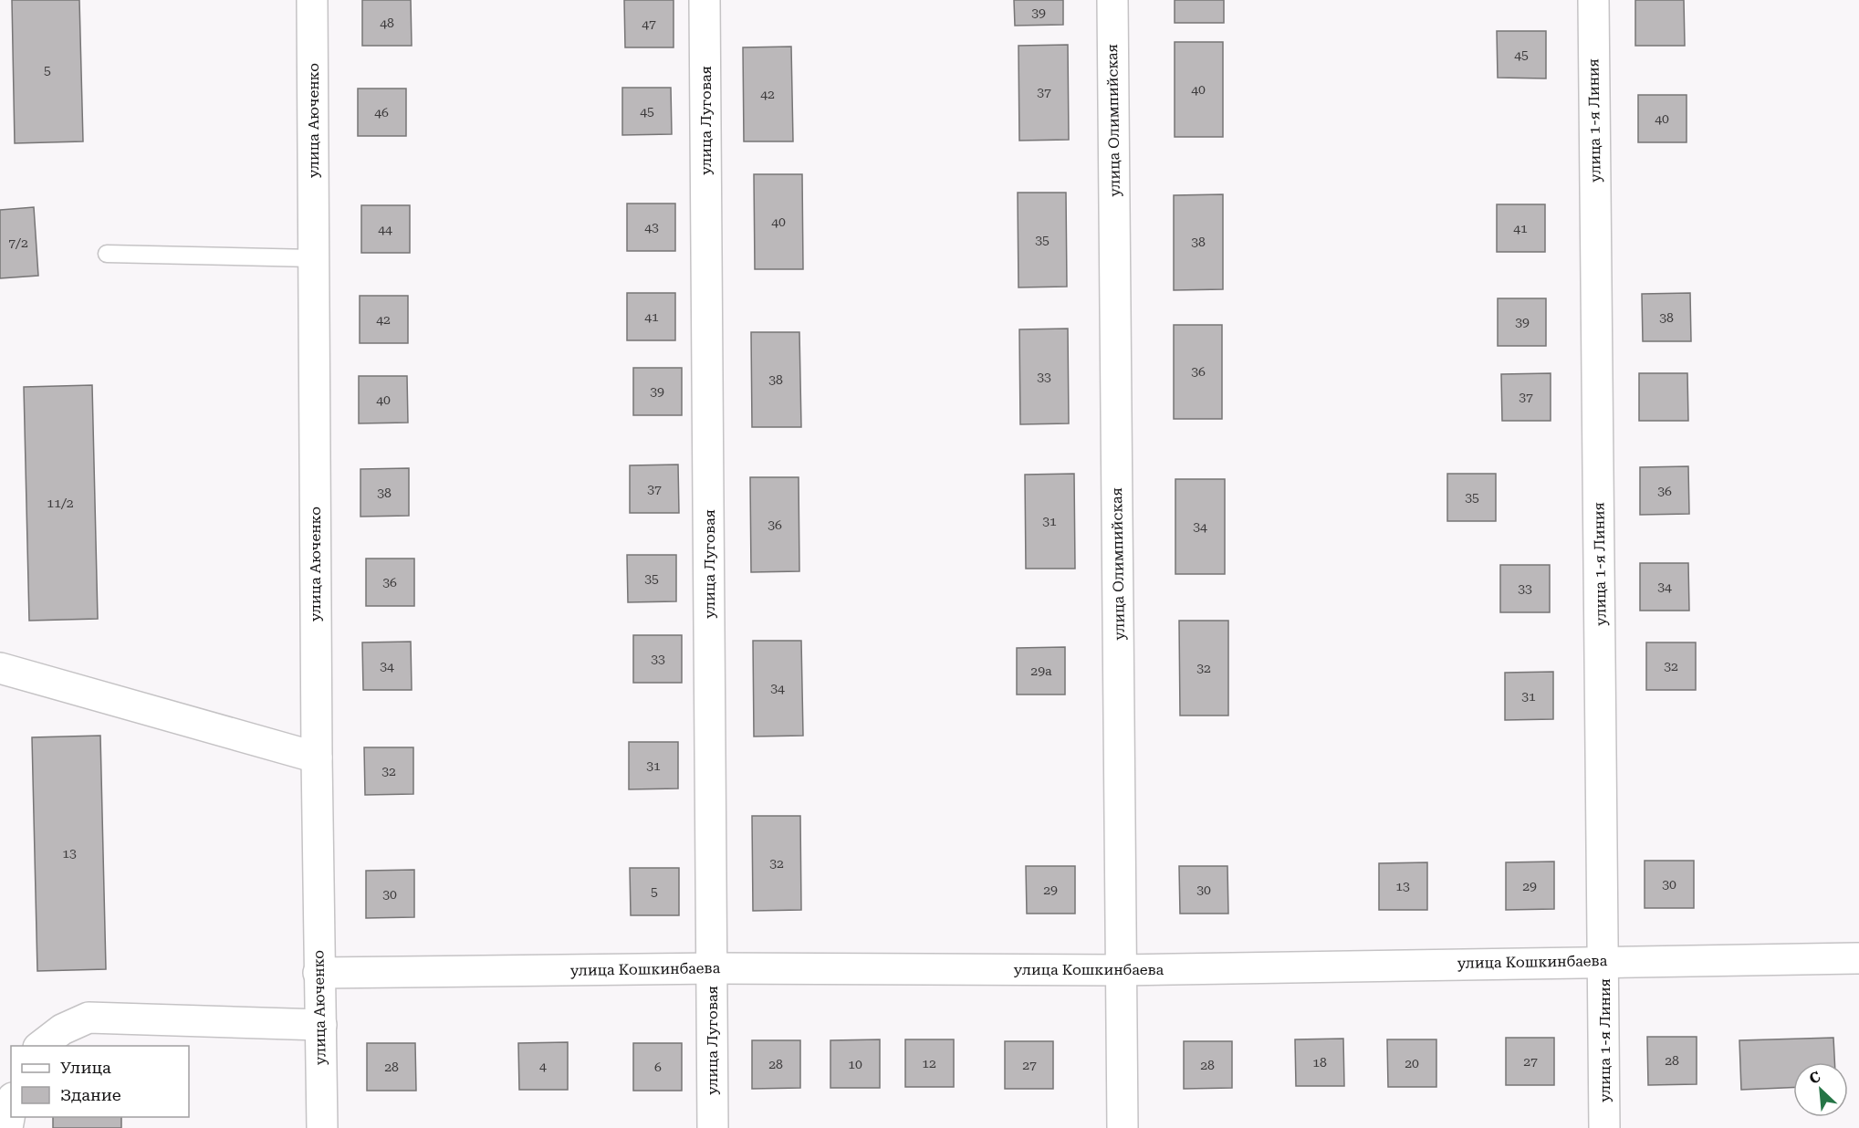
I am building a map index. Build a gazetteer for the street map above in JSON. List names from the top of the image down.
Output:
{
  "streets": {
    "street": [
      "улица Аюченко",
      "улица Луговая",
      "улица Олимпийская",
      "улица 1-я Линия",
      "улица Кошкинбаева"
    ]
  },
  "crossings": [
    ["улица Аюченко", "улица Кошкинбаева"],
    ["улица Луговая", "улица Кошкинбаева"],
    ["улица Олимпийская", "улица Кошкинбаева"],
    ["улица 1-я Линия", "улица Кошкинбаева"]
  ],
  "house_numbers": [
    "39",
    "48",
    "47",
    "45",
    "5",
    "40",
    "37",
    "42",
    "45",
    "46",
    "40",
    "40",
    "43",
    "41",
    "44",
    "35",
    "38",
    "7/2",
    "41",
    "38",
    "42",
    "39",
    "36",
    "33",
    "38",
    "39",
    "37",
    "40",
    "37",
    "36",
    "38",
    "35",
    "11/2",
    "31",
    "36",
    "34",
    "35",
    "36",
    "34",
    "33",
    "33",
    "34",
    "32",
    "32",
    "29а",
    "34",
    "31",
    "31",
    "32",
    "13",
    "32",
    "30",
    "13",
    "29",
    "29",
    "30",
    "5",
    "30",
    "28",
    "27",
    "18",
    "12",
    "20",
    "28",
    "10",
    "27",
    "28",
    "4",
    "28",
    "6"
  ],
  "legend": ["Улица", "Здание"],
  "north": "top left"
}
